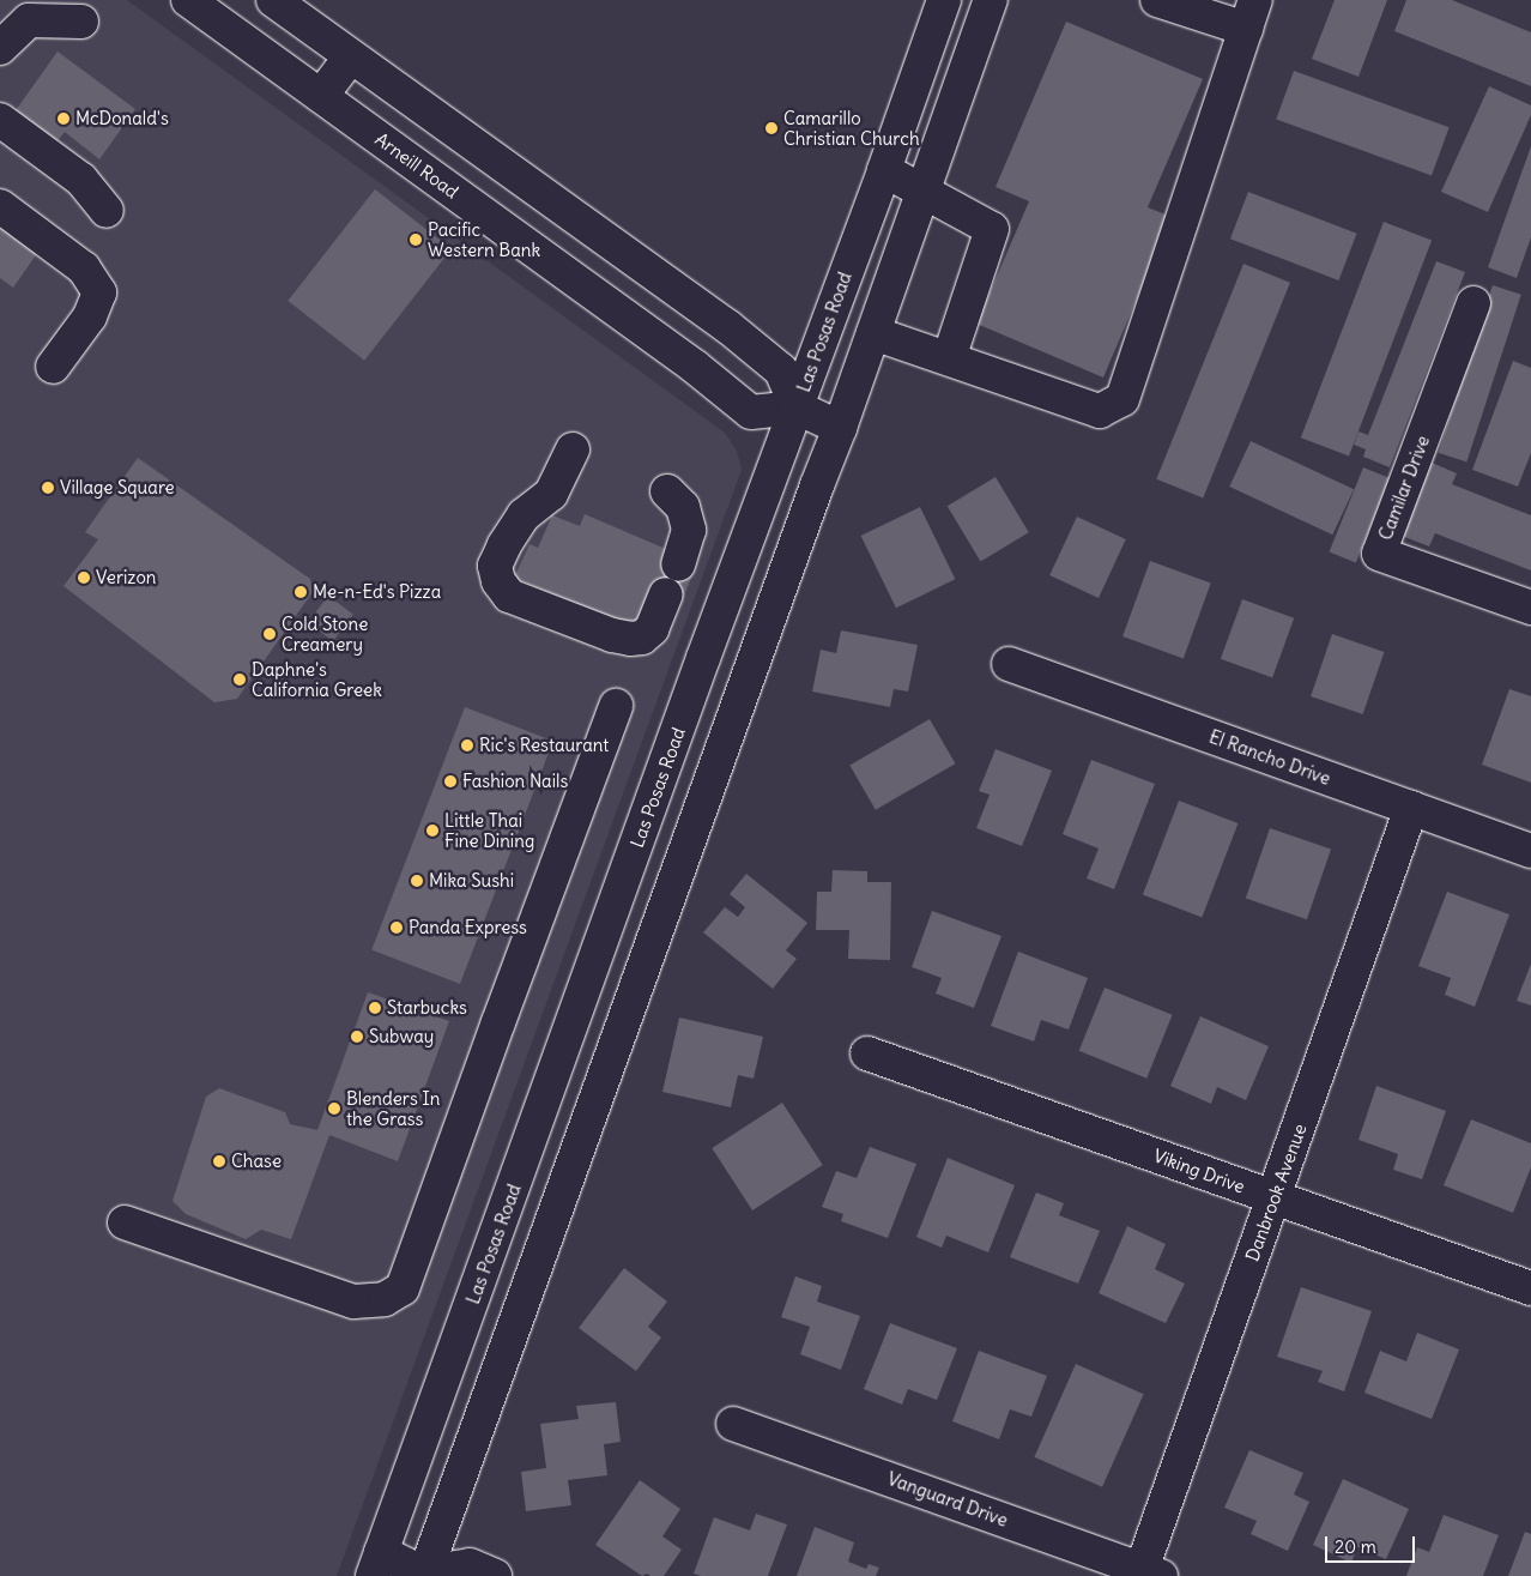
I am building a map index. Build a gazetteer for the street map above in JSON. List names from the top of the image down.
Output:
{
  "streets": {
    "main road": [
      "Arneill Road",
      "Las Posas Road",
      "Camilar Drive",
      "El Rancho Drive",
      "Viking Drive",
      "Danbrook Avenue",
      "Vanguard Drive"
    ]
  },
  "crossings": [
    ["Arneill Road", "Las Posas Road"],
    ["El Rancho Drive", "Danbrook Avenue"],
    ["Viking Drive", "Danbrook Avenue"],
    ["Danbrook Avenue", "Vanguard Drive"]
  ],
  "places": [
    "McDonald's",
    "Camarillo Christian Church",
    "Pacific Western Bank",
    "Village Square",
    "Verizon",
    "Me-n-Ed's Pizza",
    "Cold Stone Creamery",
    "Daphne's California Greek",
    "Ric's Restaurant",
    "Fashion Nails",
    "Little Thai Fine Dining",
    "Mika Sushi",
    "Panda Express",
    "Starbucks",
    "Subway",
    "Blenders In the Grass",
    "Chase"
  ],
  "scale_bar": "20 m"
}
